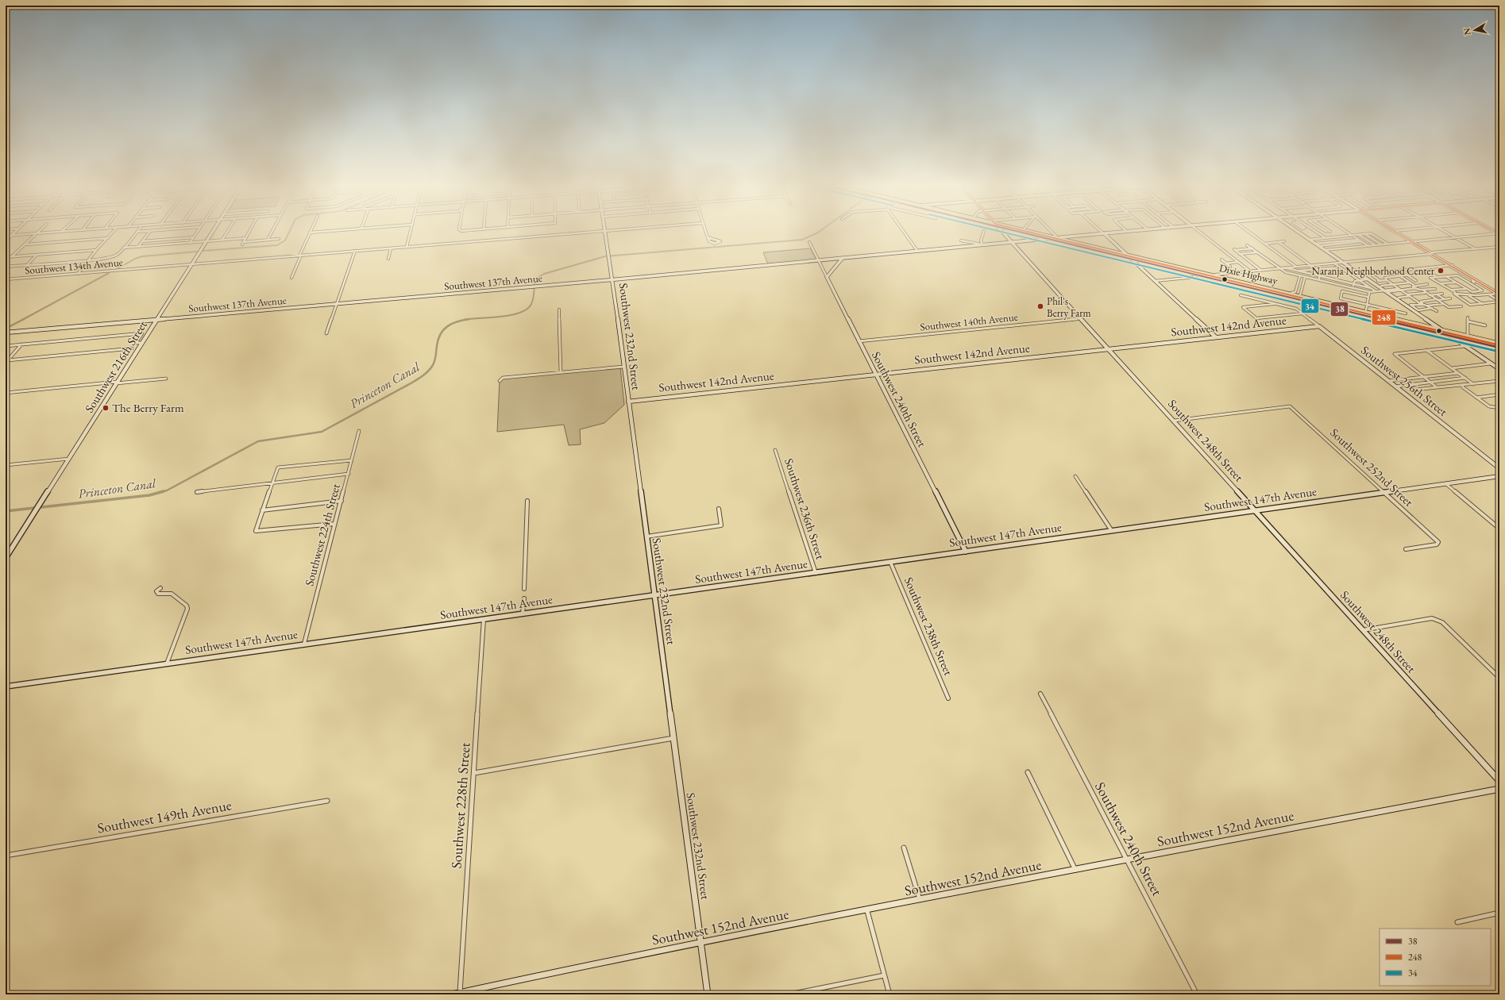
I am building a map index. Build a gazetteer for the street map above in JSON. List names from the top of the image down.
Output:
{
  "streets": {
    "highway": ["Dixie Highway"],
    "street": [
      "Southwest 134th Avenue",
      "Southwest 137th Avenue",
      "Southwest 140th Avenue",
      "Southwest 142nd Avenue",
      "Southwest 232nd Street",
      "Southwest 216th Street",
      "Southwest 256th Street",
      "Southwest 240th Street",
      "Southwest 248th Street",
      "Southwest 252nd Street",
      "Southwest 147th Avenue",
      "Southwest 236th Street",
      "Southwest 224th Street",
      "Southwest 238th Street",
      "Southwest 228th Street",
      "Southwest 149th Avenue",
      "Southwest 152nd Avenue"
    ]
  },
  "crossings": [
    ["Southwest 134th Avenue", "Southwest 216th Street"],
    ["Dixie Highway", "Southwest 137th Avenue"],
    ["Southwest 137th Avenue", "Southwest 232nd Street"],
    ["Southwest 137th Avenue", "Southwest 216th Street"],
    ["Southwest 137th Avenue", "Southwest 248th Street"],
    ["Southwest 140th Avenue", "Southwest 240th Street"],
    ["Southwest 140th Avenue", "Southwest 248th Street"],
    ["Southwest 142nd Avenue", "Southwest 232nd Street"],
    ["Southwest 142nd Avenue", "Southwest 256th Street"],
    ["Southwest 142nd Avenue", "Southwest 240th Street"],
    ["Southwest 142nd Avenue", "Southwest 248th Street"],
    ["Southwest 232nd Street", "Southwest 147th Avenue"],
    ["Southwest 232nd Street", "Southwest 152nd Avenue"],
    ["Southwest 240th Street", "Southwest 147th Avenue"],
    ["Southwest 240th Street", "Southwest 152nd Avenue"],
    ["Southwest 248th Street", "Southwest 252nd Street"],
    ["Southwest 248th Street", "Southwest 147th Avenue"],
    ["Southwest 252nd Street", "Southwest 147th Avenue"],
    ["Southwest 147th Avenue", "Southwest 236th Street"],
    ["Southwest 147th Avenue", "Southwest 224th Street"],
    ["Southwest 147th Avenue", "Southwest 238th Street"],
    ["Southwest 147th Avenue", "Southwest 228th Street"],
    ["Southwest 228th Street", "Southwest 152nd Avenue"]
  ],
  "water": ["Princeton Canal"],
  "places": ["Naranja Neighborhood Center", "Phil's Berry Farm", "The Berry Farm"],
  "lines": ["transit line 38", "transit line 248", "transit line 34"],
  "legend": ["38", "248", "34"],
  "north": "left"
}
